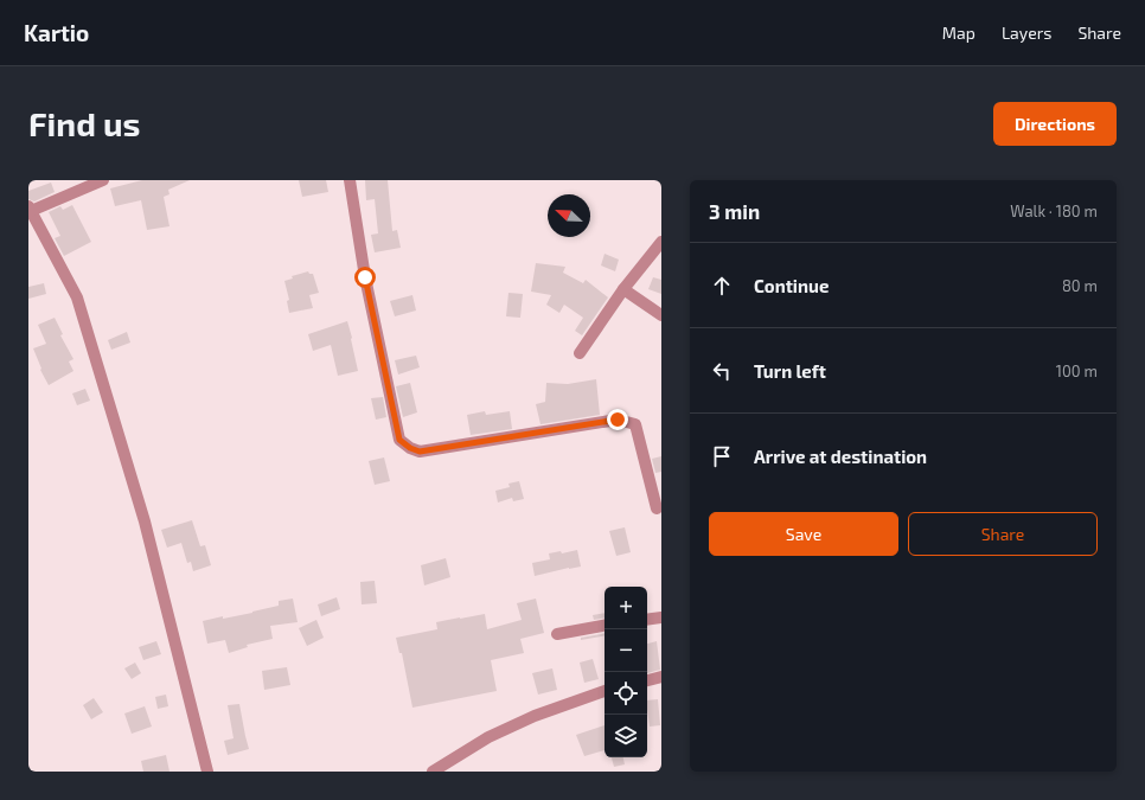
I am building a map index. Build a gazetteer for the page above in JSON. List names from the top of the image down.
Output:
{
  "north": "top left",
  "page": {
    "header": "Kartio",
    "nav": ["Map", "Layers", "Share"],
    "buttons": [
      "Directions",
      ["Save", "Share"]
    ],
    "title": "Find us",
    "heading": ["3 min", "Walk · 180 m"],
    "list": [
      ["Continue", "80 m"],
      ["Turn left", "100 m"],
      "Arrive at destination"
    ],
    "map_buttons": ["+", "−"]
  }
}
